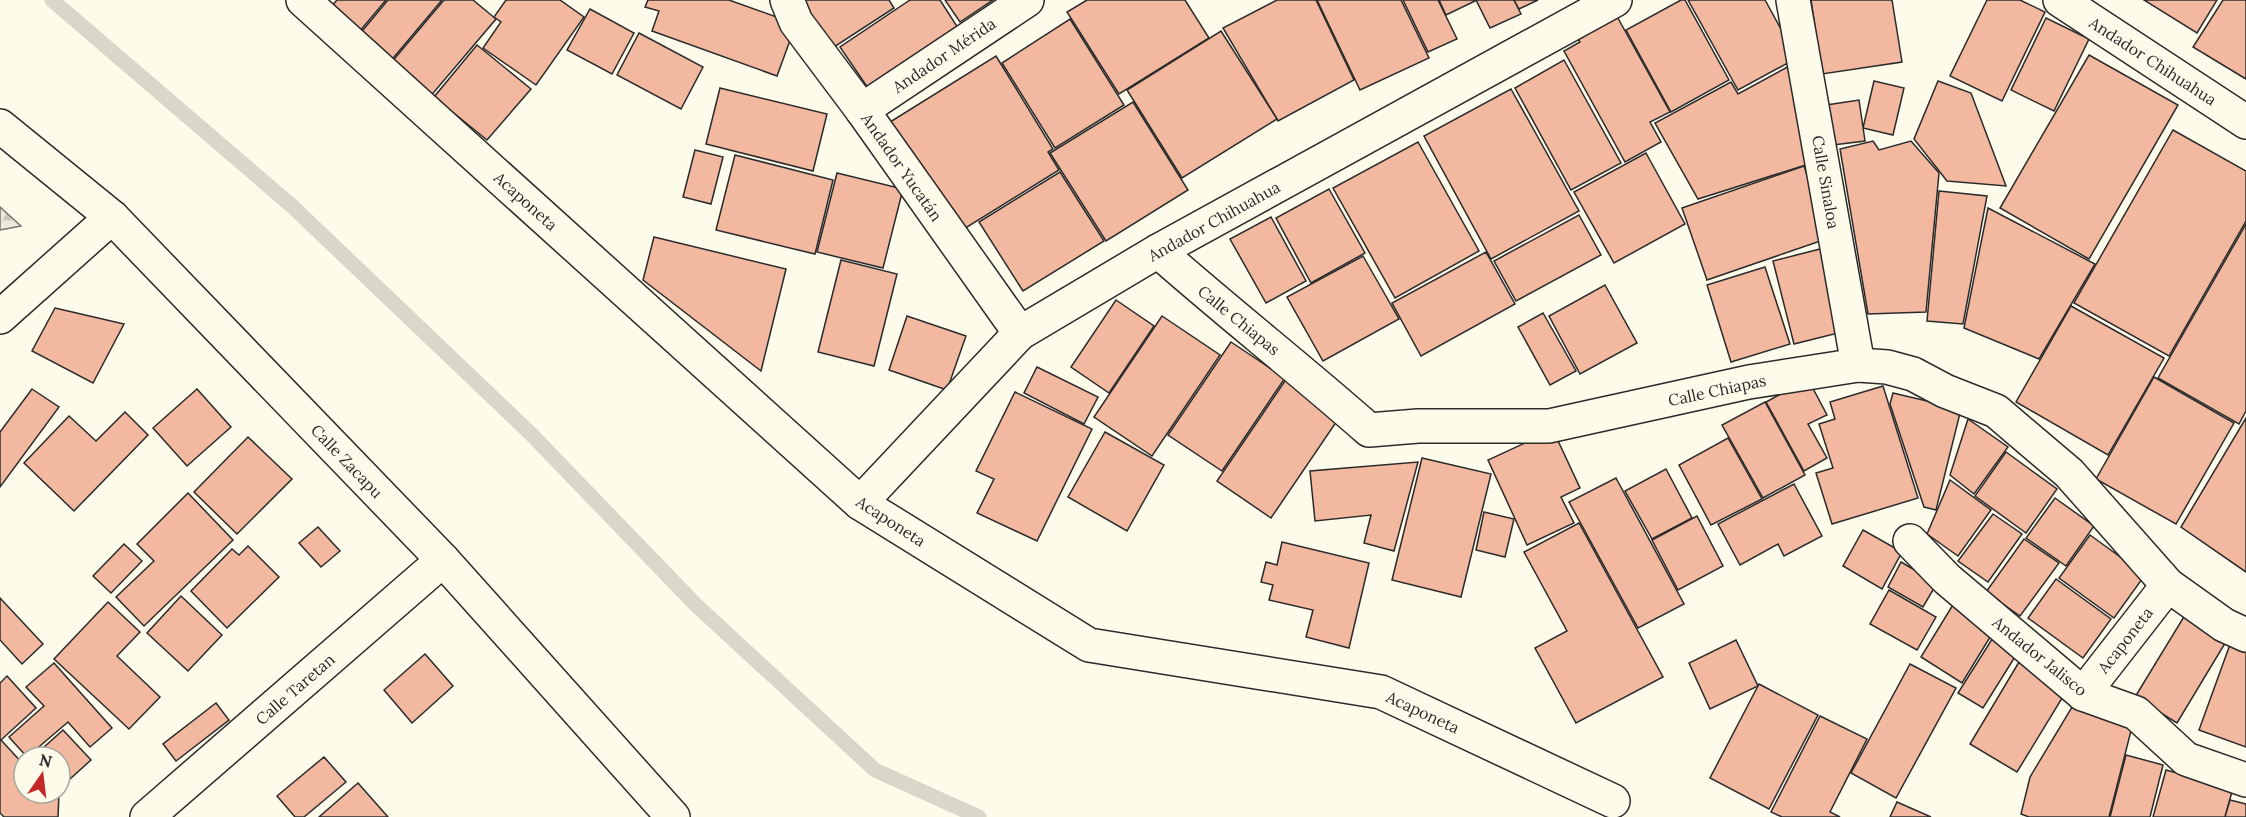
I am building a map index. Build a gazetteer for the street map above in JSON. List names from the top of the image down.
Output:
{
  "streets": {
    "street": [
      "Andador Mérida",
      "Andador Chihuahua",
      "Andador Yucatán",
      "Calle Sinaloa",
      "Acaponeta",
      "Calle Chiapas",
      "Calle Zacapu",
      "Andador Jalisco",
      "Calle Taretan"
    ]
  },
  "crossings": [
    ["Andador Mérida", "Andador Yucatán"],
    ["Andador Chihuahua", "Andador Yucatán"],
    ["Andador Chihuahua", "Acaponeta"],
    ["Andador Chihuahua", "Calle Chiapas"],
    ["Calle Sinaloa", "Calle Chiapas"],
    ["Acaponeta", "Calle Chiapas"],
    ["Acaponeta", "Andador Jalisco"],
    ["Calle Zacapu", "Calle Taretan"]
  ],
  "north": "top"
}
